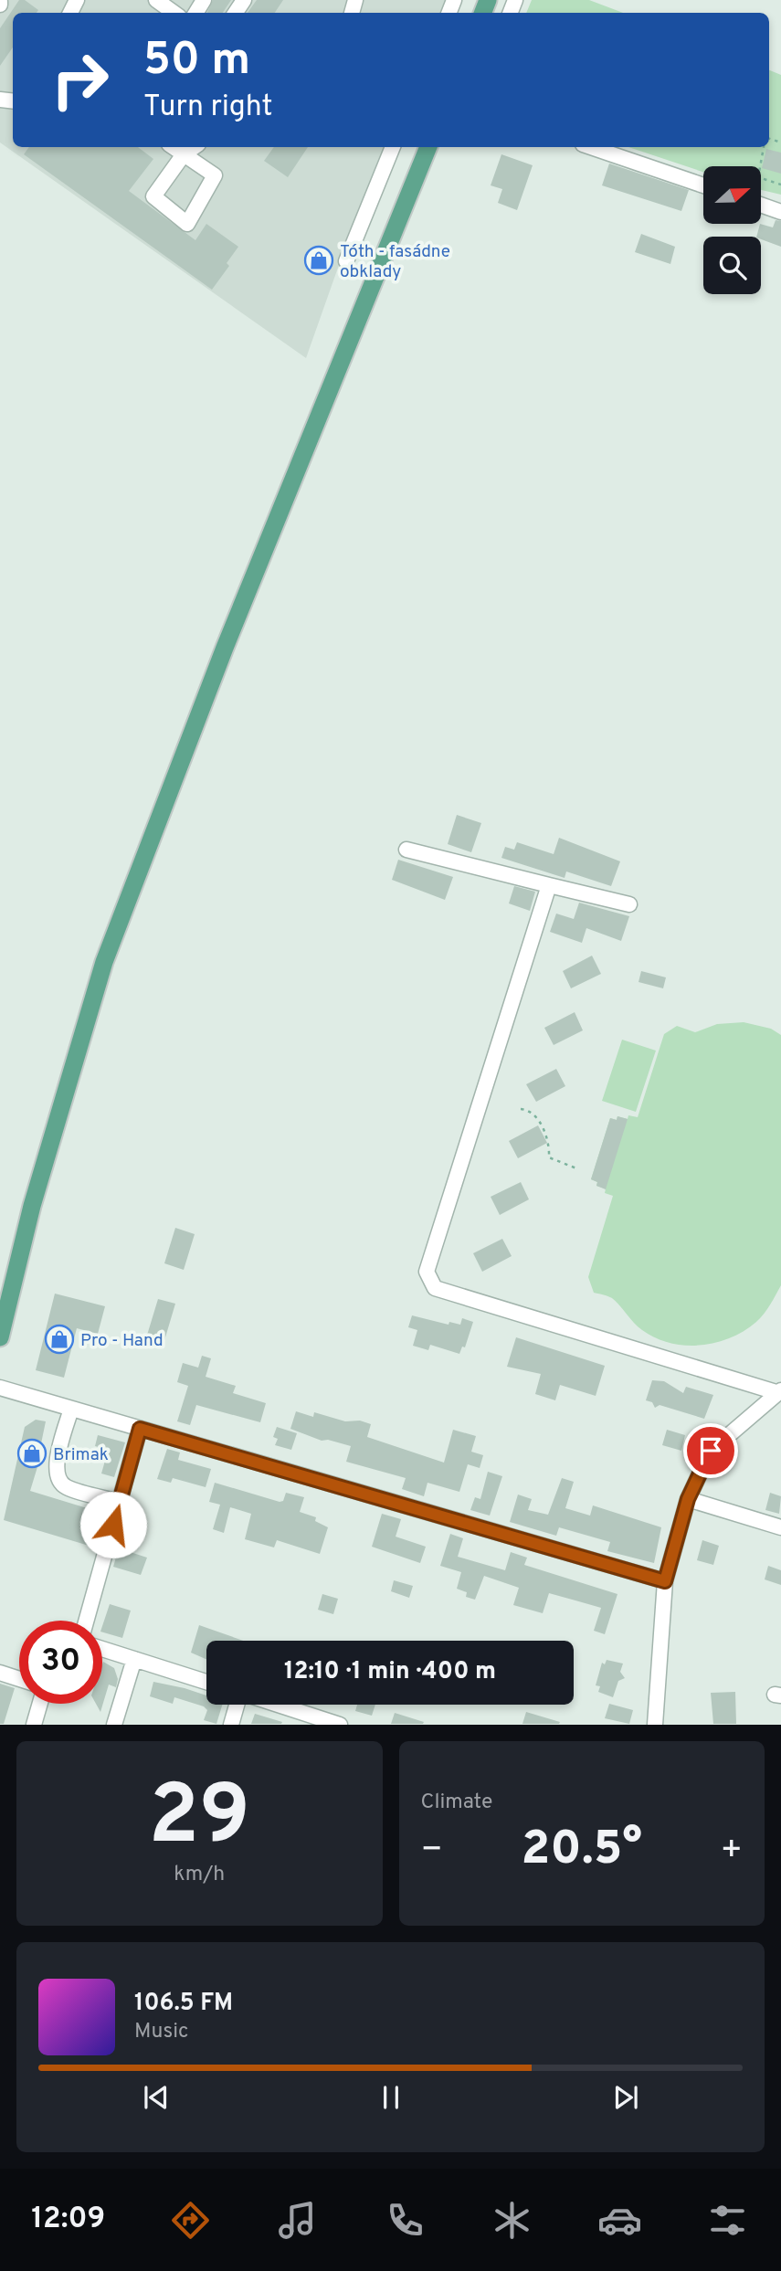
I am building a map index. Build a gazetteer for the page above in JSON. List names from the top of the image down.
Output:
{
  "places": {
    "shop": ["Tóth - fasádne obklady", "Pro - Hand", "Brimak"]
  },
  "north": "right",
  "page": {
    "turn": ["50 m", "Turn right"],
    "limit": "30",
    "trip": "12:10 · 1 min · 400 m",
    "tile": [
      ["29", "km/h"],
      "Climate"
    ],
    "heat": ["−", "20.5°", "+"],
    "song": ["106.5 FM", "Music"],
    "tabs": "12:09"
  }
}
